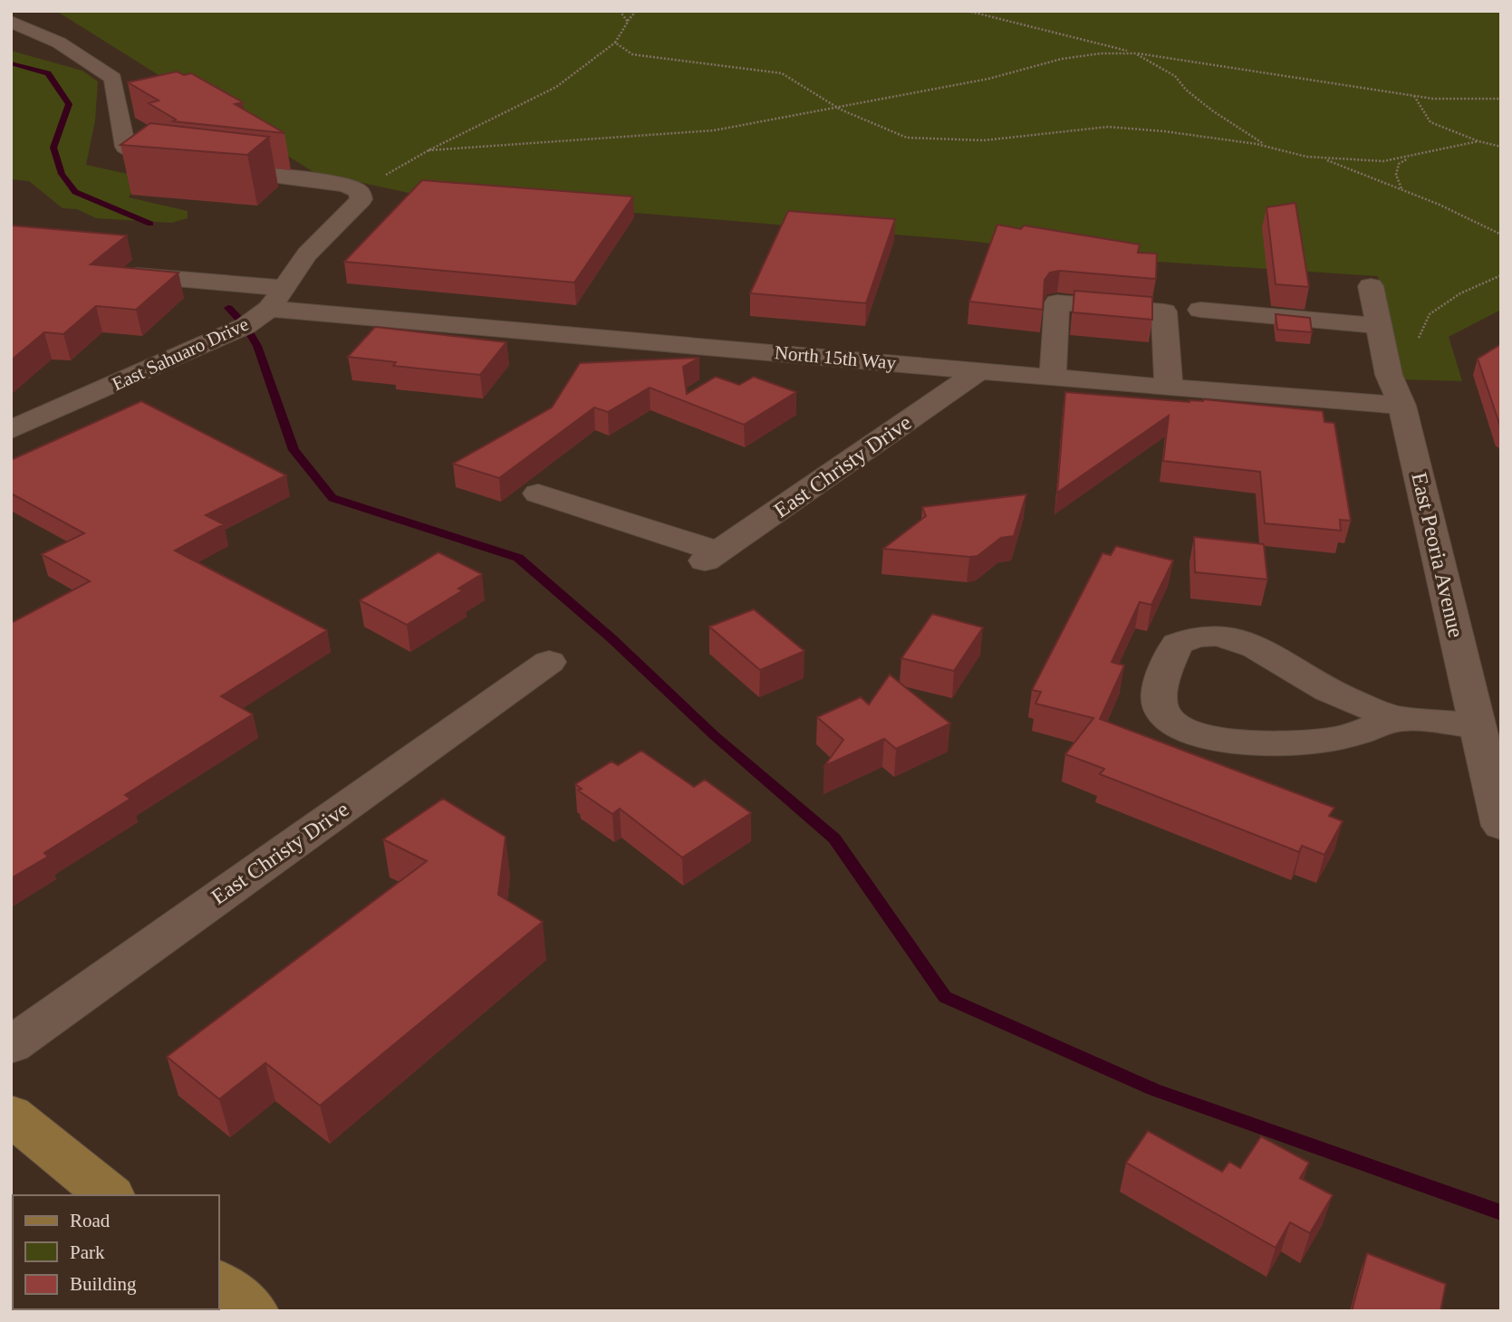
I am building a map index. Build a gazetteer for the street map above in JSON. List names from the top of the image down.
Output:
{
  "streets": {
    "street": [
      "East Sahuaro Drive",
      "North 15th Way",
      "East Christy Drive",
      "East Peoria Avenue"
    ]
  },
  "crossings": [
    ["East Sahuaro Drive", "North 15th Way"],
    ["North 15th Way", "East Christy Drive"],
    ["North 15th Way", "East Peoria Avenue"]
  ],
  "legend": ["Road", "Park", "Building"]
}
